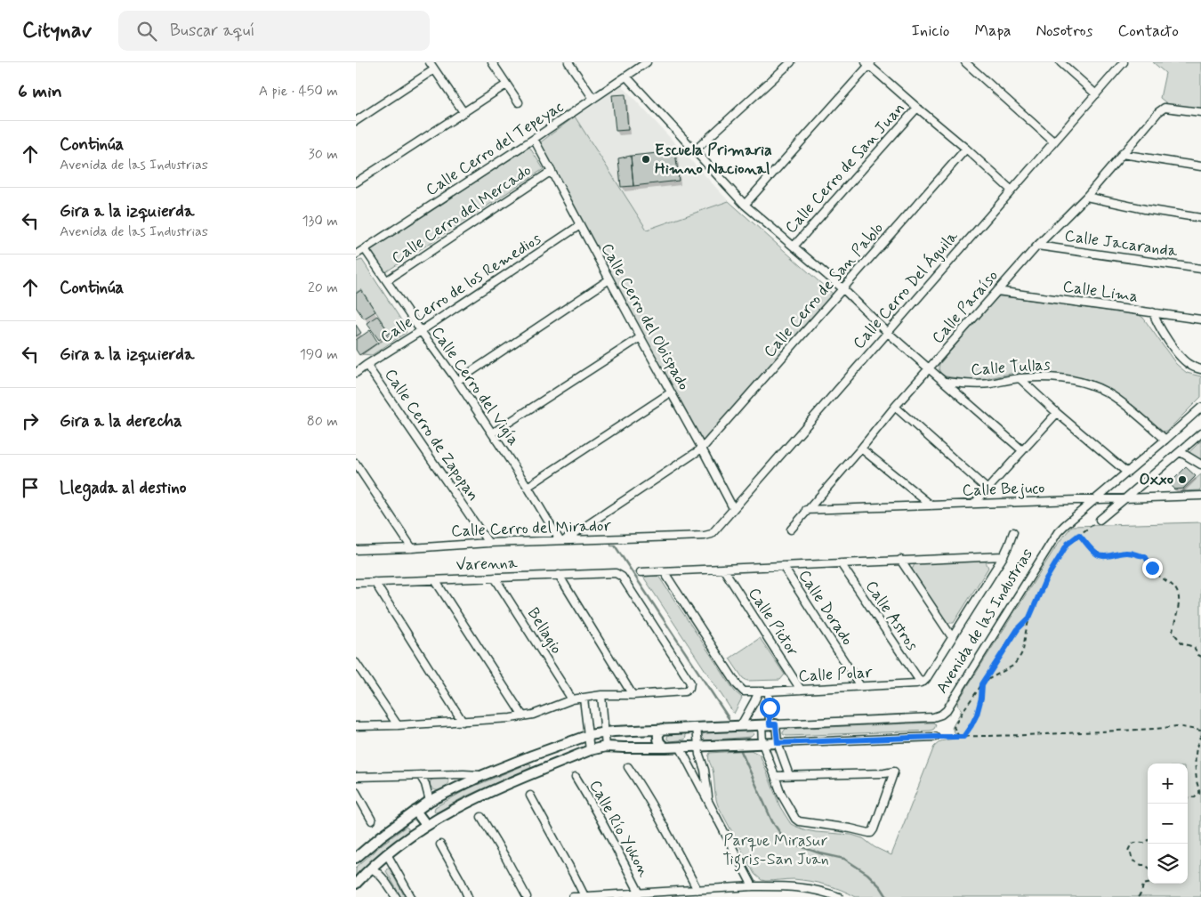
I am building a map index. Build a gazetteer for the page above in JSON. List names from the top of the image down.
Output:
{
  "streets": {
    "street": [
      "Calle Cerro del Tepeyac",
      "Calle Cerro de San Juan",
      "Calle Cerro del Mercado",
      "Calle Jacaranda",
      "Calle Cerro de los Remedios",
      "Calle Cerro de San Pablo",
      "Calle Cerro Del Águila",
      "Calle Lima",
      "Calle Paraíso",
      "Calle Cerro del Obispado",
      "Calle Tullas",
      "Calle Cerro del Vigía",
      "Calle Cerro de Zapopan",
      "Calle Bejuco",
      "Calle Cerro del Mirador",
      "Varenna",
      "Calle Dorado",
      "Calle Astros",
      "Avenida de las Industrias",
      "Calle Pictor",
      "Bellagio",
      "Calle Polar",
      "Calle Río Yukon"
    ]
  },
  "crossings": [
    ["Calle Cerro del Tepeyac", "Calle Cerro del Obispado"],
    ["Calle Cerro del Tepeyac", "Calle Cerro del Vigía"],
    ["Calle Cerro del Mercado", "Calle Cerro del Obispado"],
    ["Calle Cerro del Mercado", "Calle Cerro del Vigía"],
    ["Calle Jacaranda", "Calle Paraíso"],
    ["Calle Cerro de los Remedios", "Calle Cerro del Obispado"],
    ["Calle Cerro de los Remedios", "Calle Cerro del Vigía"],
    ["Calle Cerro de los Remedios", "Calle Cerro de Zapopan"],
    ["Calle Cerro de San Pablo", "Calle Cerro del Obispado"],
    ["Calle Cerro de San Pablo", "Calle Cerro del Vigía"],
    ["Calle Cerro de San Pablo", "Calle Cerro del Mirador"],
    ["Calle Cerro Del Águila", "Calle Cerro del Obispado"],
    ["Calle Cerro Del Águila", "Calle Cerro del Mirador"],
    ["Calle Lima", "Calle Paraíso"],
    ["Calle Paraíso", "Calle Bejuco"],
    ["Calle Cerro del Vigía", "Calle Cerro del Mirador"],
    ["Calle Cerro de Zapopan", "Calle Cerro del Mirador"],
    ["Calle Bejuco", "Avenida de las Industrias"],
    ["Varenna", "Bellagio"],
    ["Calle Dorado", "Calle Polar"],
    ["Calle Astros", "Calle Polar"],
    ["Calle Pictor", "Calle Polar"]
  ],
  "parks": ["Parque Mirasur Tigris-San Juan"],
  "places": ["Escuela Primaria Himno Nacional", "Oxxo"],
  "page": {
    "header": "Citynav",
    "search": "Buscar aquí",
    "nav": [
      "Inicio",
      "Mapa",
      "Nosotros",
      "Contacto"
    ],
    "heading": ["6 min", "A pie · 450 m"],
    "list": [
      ["Continúa", "Avenida de las Industrias", "30 m"],
      ["Gira a la izquierda", "Avenida de las Industrias", "130 m"],
      ["Continúa", "20 m"],
      ["Gira a la izquierda", "190 m"],
      ["Gira a la derecha", "80 m"],
      "Llegada al destino"
    ],
    "map_buttons": ["+", "−"]
  }
}
